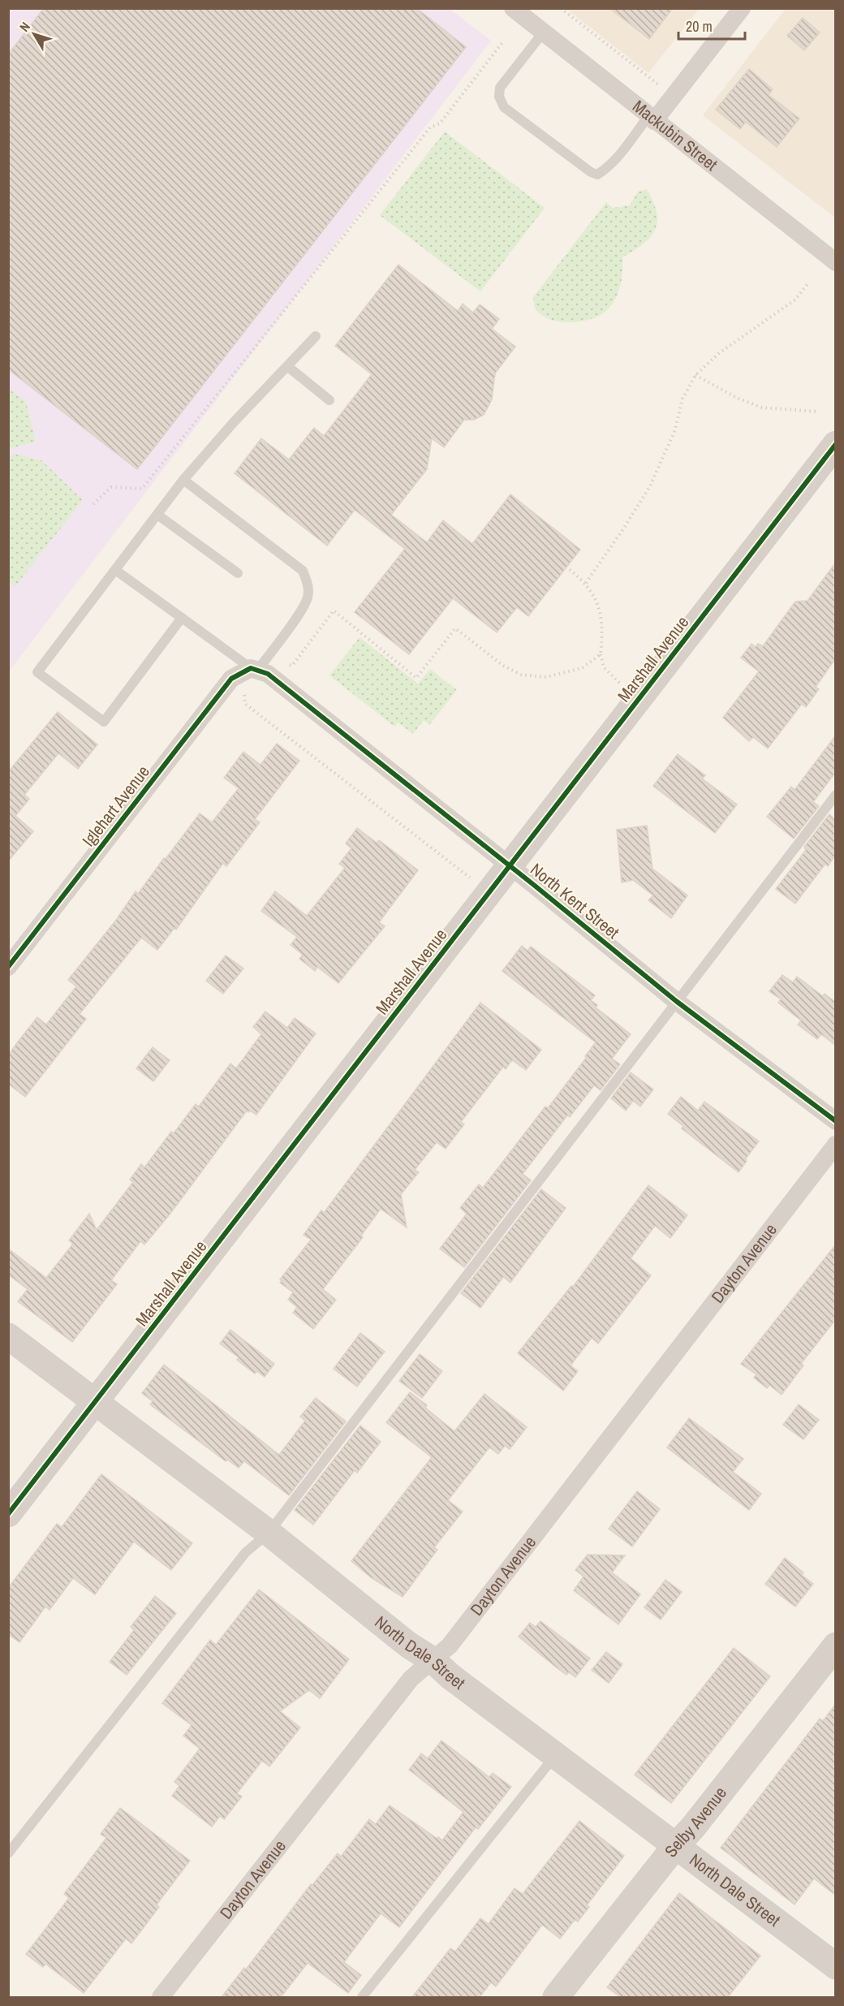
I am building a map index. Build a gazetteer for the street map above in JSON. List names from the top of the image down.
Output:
{
  "streets": {
    "street": [
      "Mackubin Street",
      "Marshall Avenue",
      "Iglehart Avenue",
      "North Kent Street",
      "Dayton Avenue",
      "North Dale Street",
      "Selby Avenue"
    ]
  },
  "crossings": [
    ["Marshall Avenue", "North Kent Street"],
    ["Marshall Avenue", "North Dale Street"],
    ["Iglehart Avenue", "North Kent Street"],
    ["Dayton Avenue", "North Dale Street"],
    ["North Dale Street", "Selby Avenue"]
  ],
  "scale_bar": "20 m",
  "north": "top left"
}
